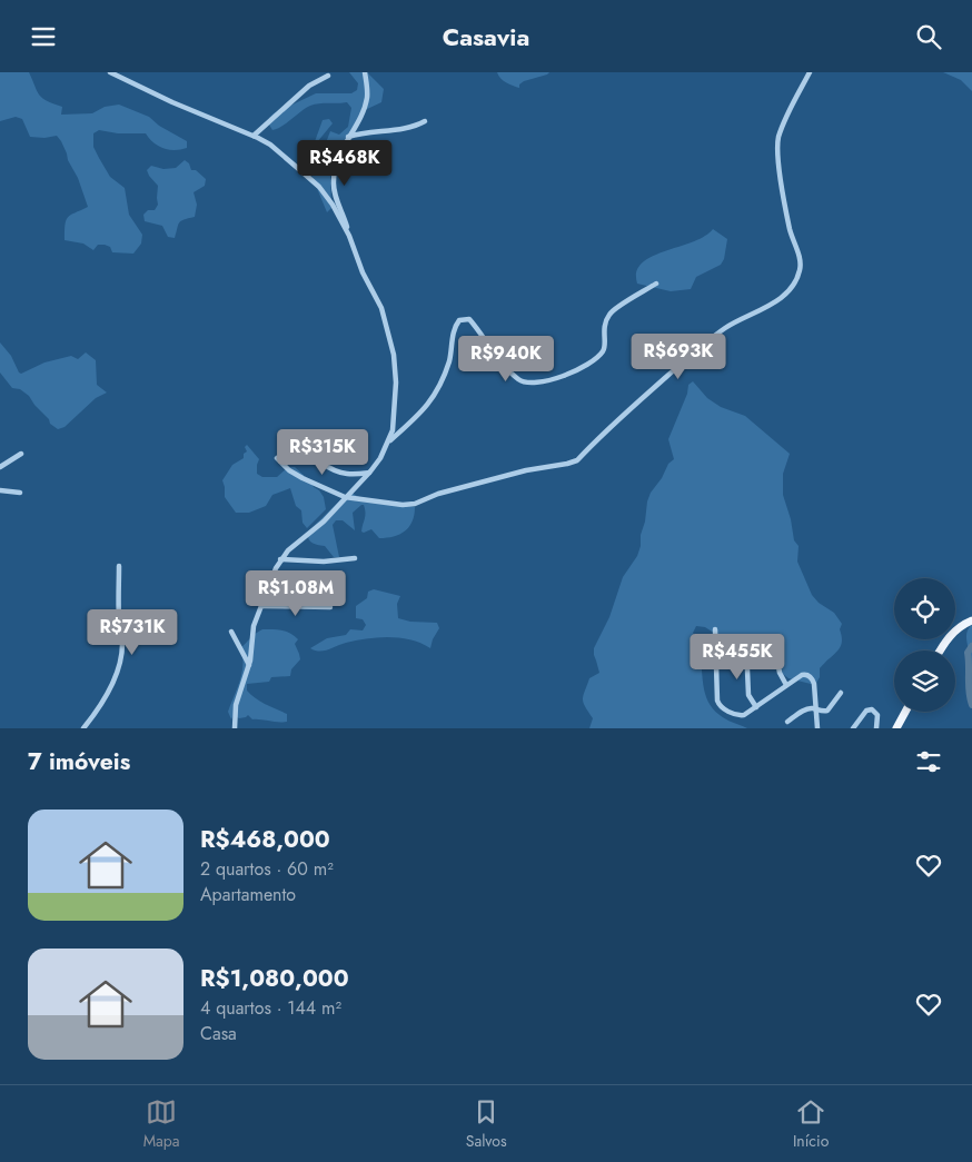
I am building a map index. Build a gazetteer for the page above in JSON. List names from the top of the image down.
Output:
{
  "page": {
    "header": "Casavia",
    "price": [
      "R$468K",
      "R$693K",
      "R$940K",
      "R$315K",
      "R$1.08M",
      "R$731K",
      "R$455K"
    ],
    "heading": "7 imóveis",
    "list": [
      {
        "name": "R$468,000",
        "note": "2 quartos · 60 m² · Apartamento"
      },
      {
        "name": "R$1,080,000",
        "note": "4 quartos · 144 m² · Casa"
      }
    ],
    "tabs": ["Mapa", "Salvos", "Início"]
  }
}
